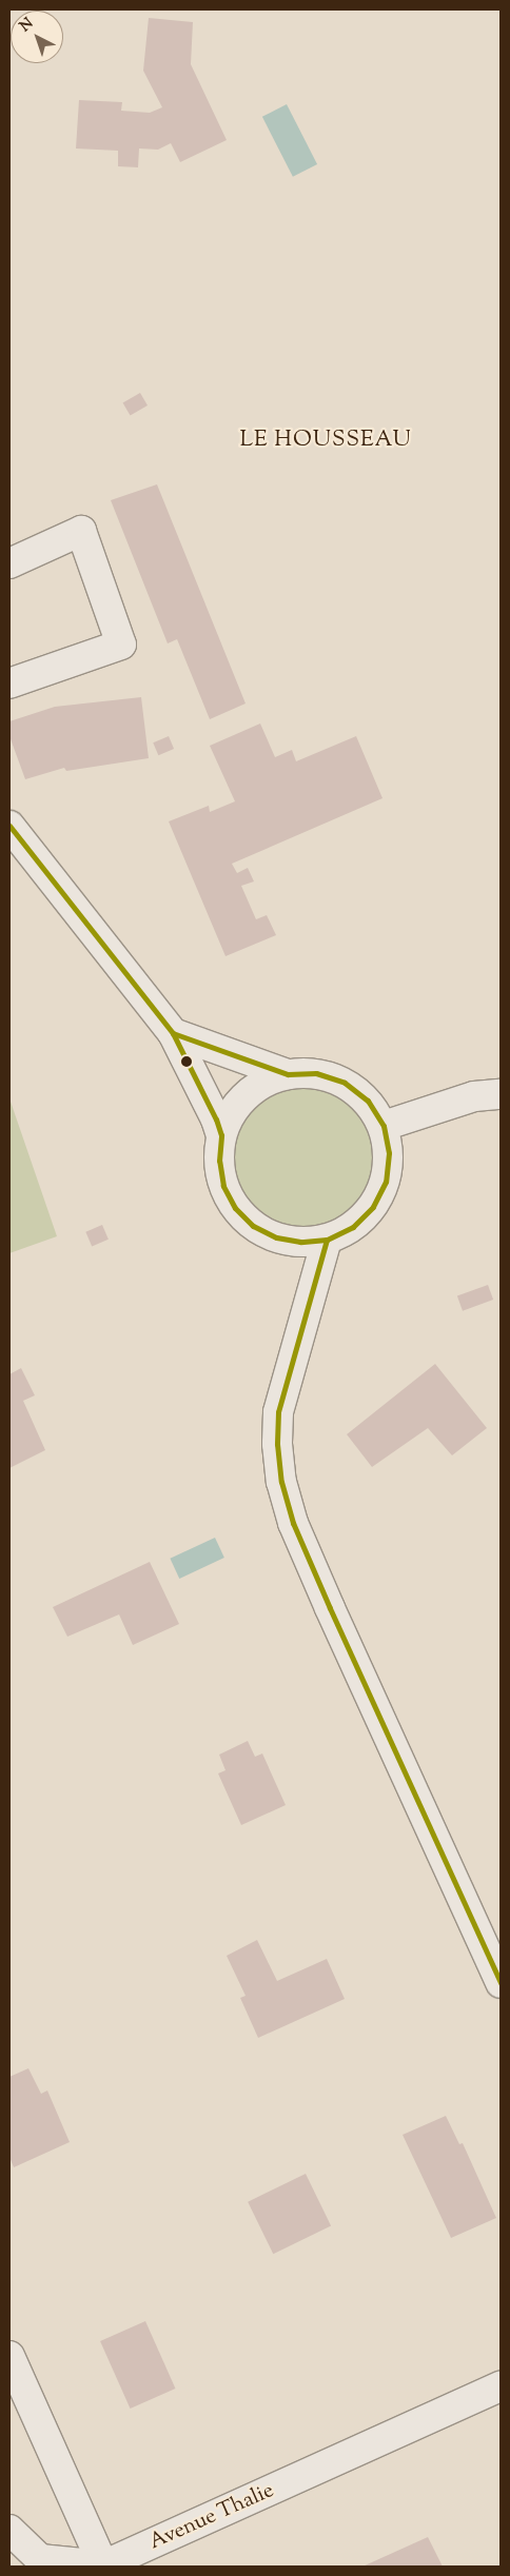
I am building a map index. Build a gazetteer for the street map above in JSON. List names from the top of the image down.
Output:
{
  "streets": {
    "street": ["Avenue Thalie"]
  },
  "districts": ["LE HOUSSEAU"],
  "north": "top left"
}
